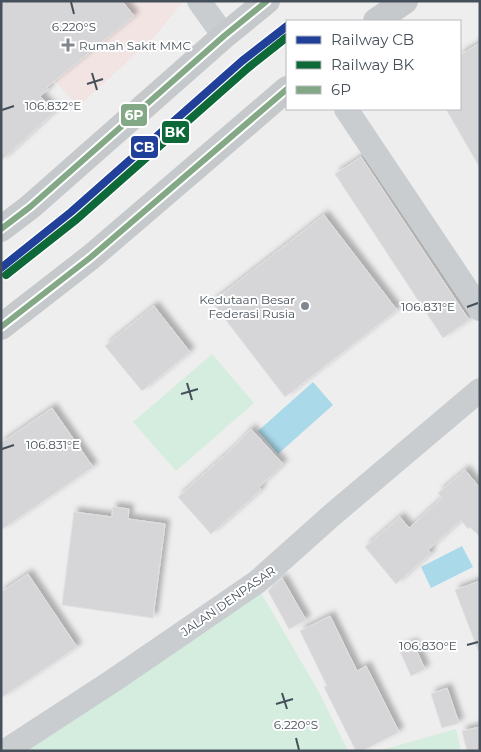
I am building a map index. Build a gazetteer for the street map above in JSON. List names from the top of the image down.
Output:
{
  "streets": {
    "street": ["JALAN DENPASAR"]
  },
  "places": {
    "health": ["Rumah Sakit MMC"],
    "other": ["Kedutaan Besar Federasi Rusia"]
  },
  "lines": ["transit line 6P", "rail line CB", "rail line BK"],
  "legend": ["Railway CB", "Railway BK", "6P"],
  "coordinates": [
    "6.220°S",
    "106.832°E",
    "106.831°E",
    "106.830°E"
  ]
}
